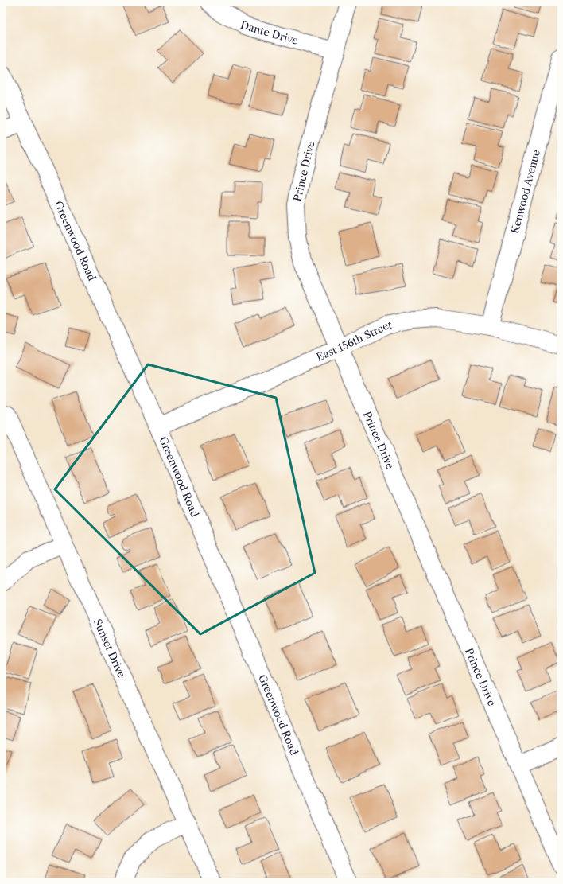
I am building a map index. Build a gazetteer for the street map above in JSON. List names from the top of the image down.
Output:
{
  "streets": {
    "street": [
      "Dante Drive",
      "Prince Drive",
      "Kenwood Avenue",
      "Greenwood Road",
      "East 156th Street",
      "Sunset Drive"
    ]
  },
  "crossings": [
    ["Dante Drive", "Prince Drive"],
    ["Prince Drive", "East 156th Street"],
    ["Kenwood Avenue", "East 156th Street"],
    ["Greenwood Road", "East 156th Street"]
  ]
}
